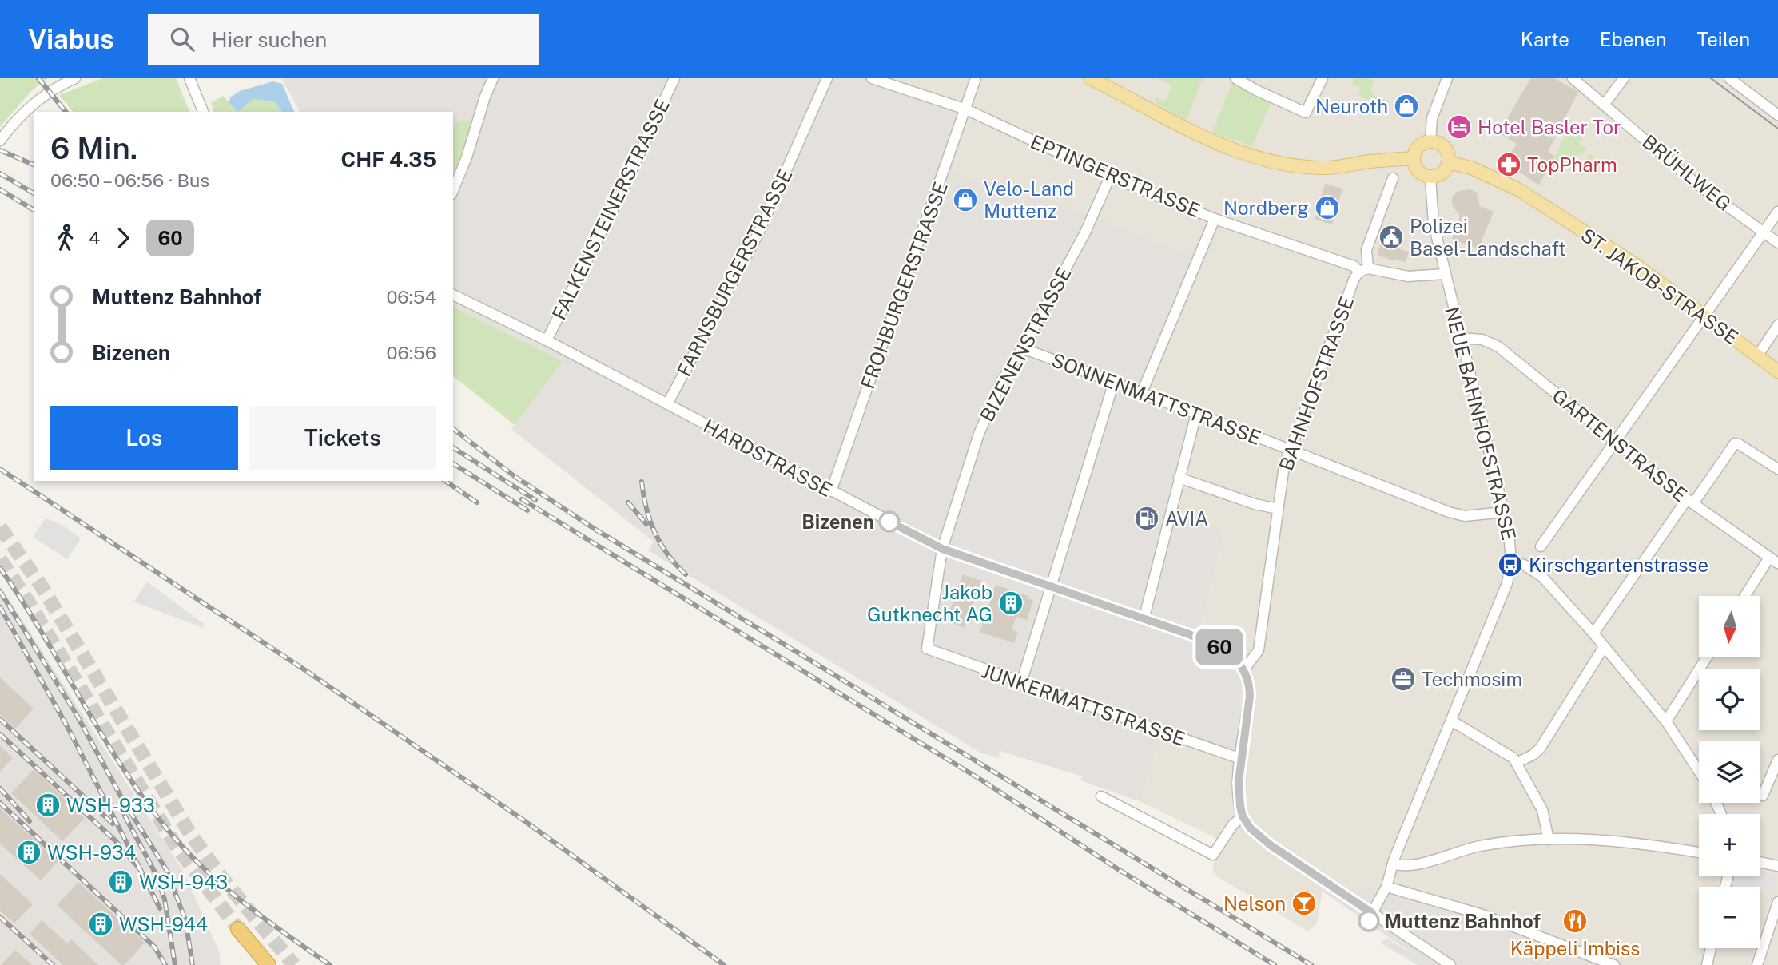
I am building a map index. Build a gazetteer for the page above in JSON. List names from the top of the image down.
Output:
{
  "streets": {
    "main road": ["ST. JAKOB-STRASSE"],
    "street": [
      "BRÜHLWEG",
      "EPTINGERSTRASSE",
      "FALKENSTEINERSTRASSE",
      "FARNSBURGERSTRASSE",
      "FROHBURGERSTRASSE",
      "BIZENENSTRASSE",
      "BAHNHOFSTRASSE",
      "SONNENMATTSTRASSE",
      "NEUE BAHNHOFSTRASSE",
      "GARTENSTRASSE",
      "HARDSTRASSE",
      "JUNKERMATTSTRASSE"
    ]
  },
  "crossings": [
    ["EPTINGERSTRASSE", "FROHBURGERSTRASSE"],
    ["EPTINGERSTRASSE", "BIZENENSTRASSE"],
    ["EPTINGERSTRASSE", "BAHNHOFSTRASSE"],
    ["FALKENSTEINERSTRASSE", "HARDSTRASSE"],
    ["FARNSBURGERSTRASSE", "HARDSTRASSE"],
    ["FROHBURGERSTRASSE", "HARDSTRASSE"],
    ["ST. JAKOB-STRASSE", "NEUE BAHNHOFSTRASSE"],
    ["BIZENENSTRASSE", "SONNENMATTSTRASSE"],
    ["BIZENENSTRASSE", "HARDSTRASSE"],
    ["BIZENENSTRASSE", "JUNKERMATTSTRASSE"],
    ["BAHNHOFSTRASSE", "SONNENMATTSTRASSE"],
    ["BAHNHOFSTRASSE", "HARDSTRASSE"],
    ["NEUE BAHNHOFSTRASSE", "GARTENSTRASSE"]
  ],
  "places": {
    "shop": ["Neuroth", "Velo-Land Muttenz", "Nordberg"],
    "hotel": ["Hotel Basler Tor"],
    "pharmacy": ["TopPharm"],
    "public building": ["Polizei Basel-Landschaft"],
    "fuel station": ["AVIA"],
    "other": ["Bizenen", "Muttenz Bahnhof"],
    "bus stop": ["Kirschgartenstrasse"],
    "building": [
      "Jakob Gutknecht AG",
      "WSH-933",
      "WSH-934",
      "WSH-943",
      "WSH-944"
    ],
    "office": ["Techmosim"],
    "bar": ["Nelson"],
    "restaurant": ["Käppeli Imbiss"]
  },
  "lines": ["bus line 60"],
  "north": "bottom",
  "page": {
    "header": "Viabus",
    "search": "Hier suchen",
    "nav": ["Karte", "Ebenen", "Teilen"],
    "on_map": "60",
    "heading": ["6 Min.", "06:50 – 06:56 · Bus", "CHF 4.35"],
    "legs": ["4", "60"],
    "list": [
      {
        "name": "Muttenz Bahnhof",
        "value": "06:54"
      },
      {
        "name": "Bizenen",
        "value": "06:56"
      }
    ],
    "buttons": ["Los", "Tickets"],
    "map_buttons": ["+", "−"]
  }
}
